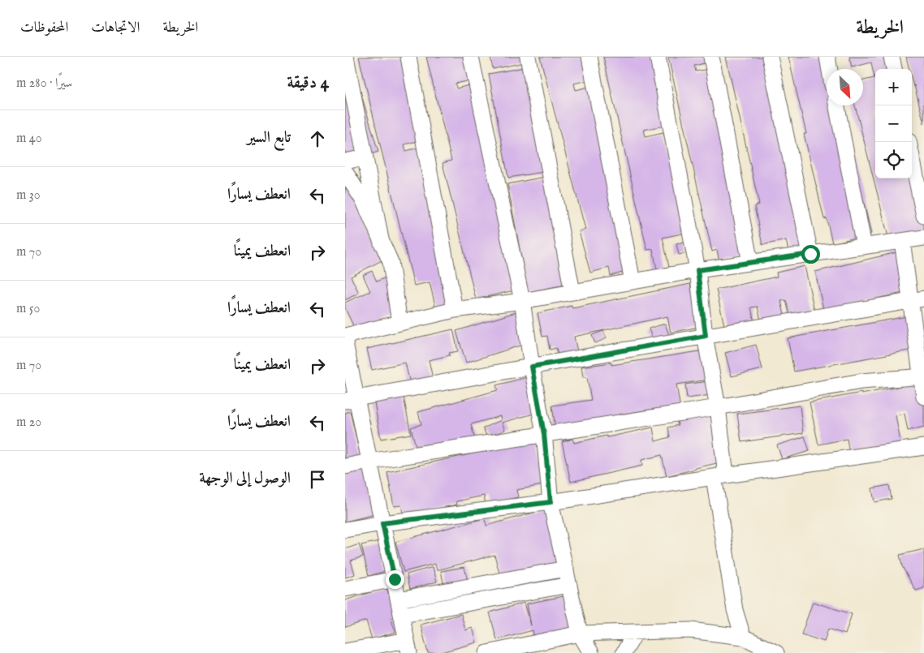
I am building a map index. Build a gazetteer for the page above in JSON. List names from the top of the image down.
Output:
{
  "north": "bottom right",
  "page": {
    "header": "الخريطة",
    "nav": ["الخريطة", "الاتجاهات", "المحفوظات"],
    "heading": ["4 دقيقة", "سيرًا · 280 m"],
    "map_buttons": ["+", "−"],
    "list": [
      ["تابع السير", "40 m"],
      ["انعطف يسارًا", "30 m"],
      ["انعطف يمينًا", "70 m"],
      ["انعطف يسارًا", "50 m"],
      ["انعطف يمينًا", "70 m"],
      ["انعطف يسارًا", "20 m"],
      "الوصول إلى الوجهة"
    ]
  }
}
